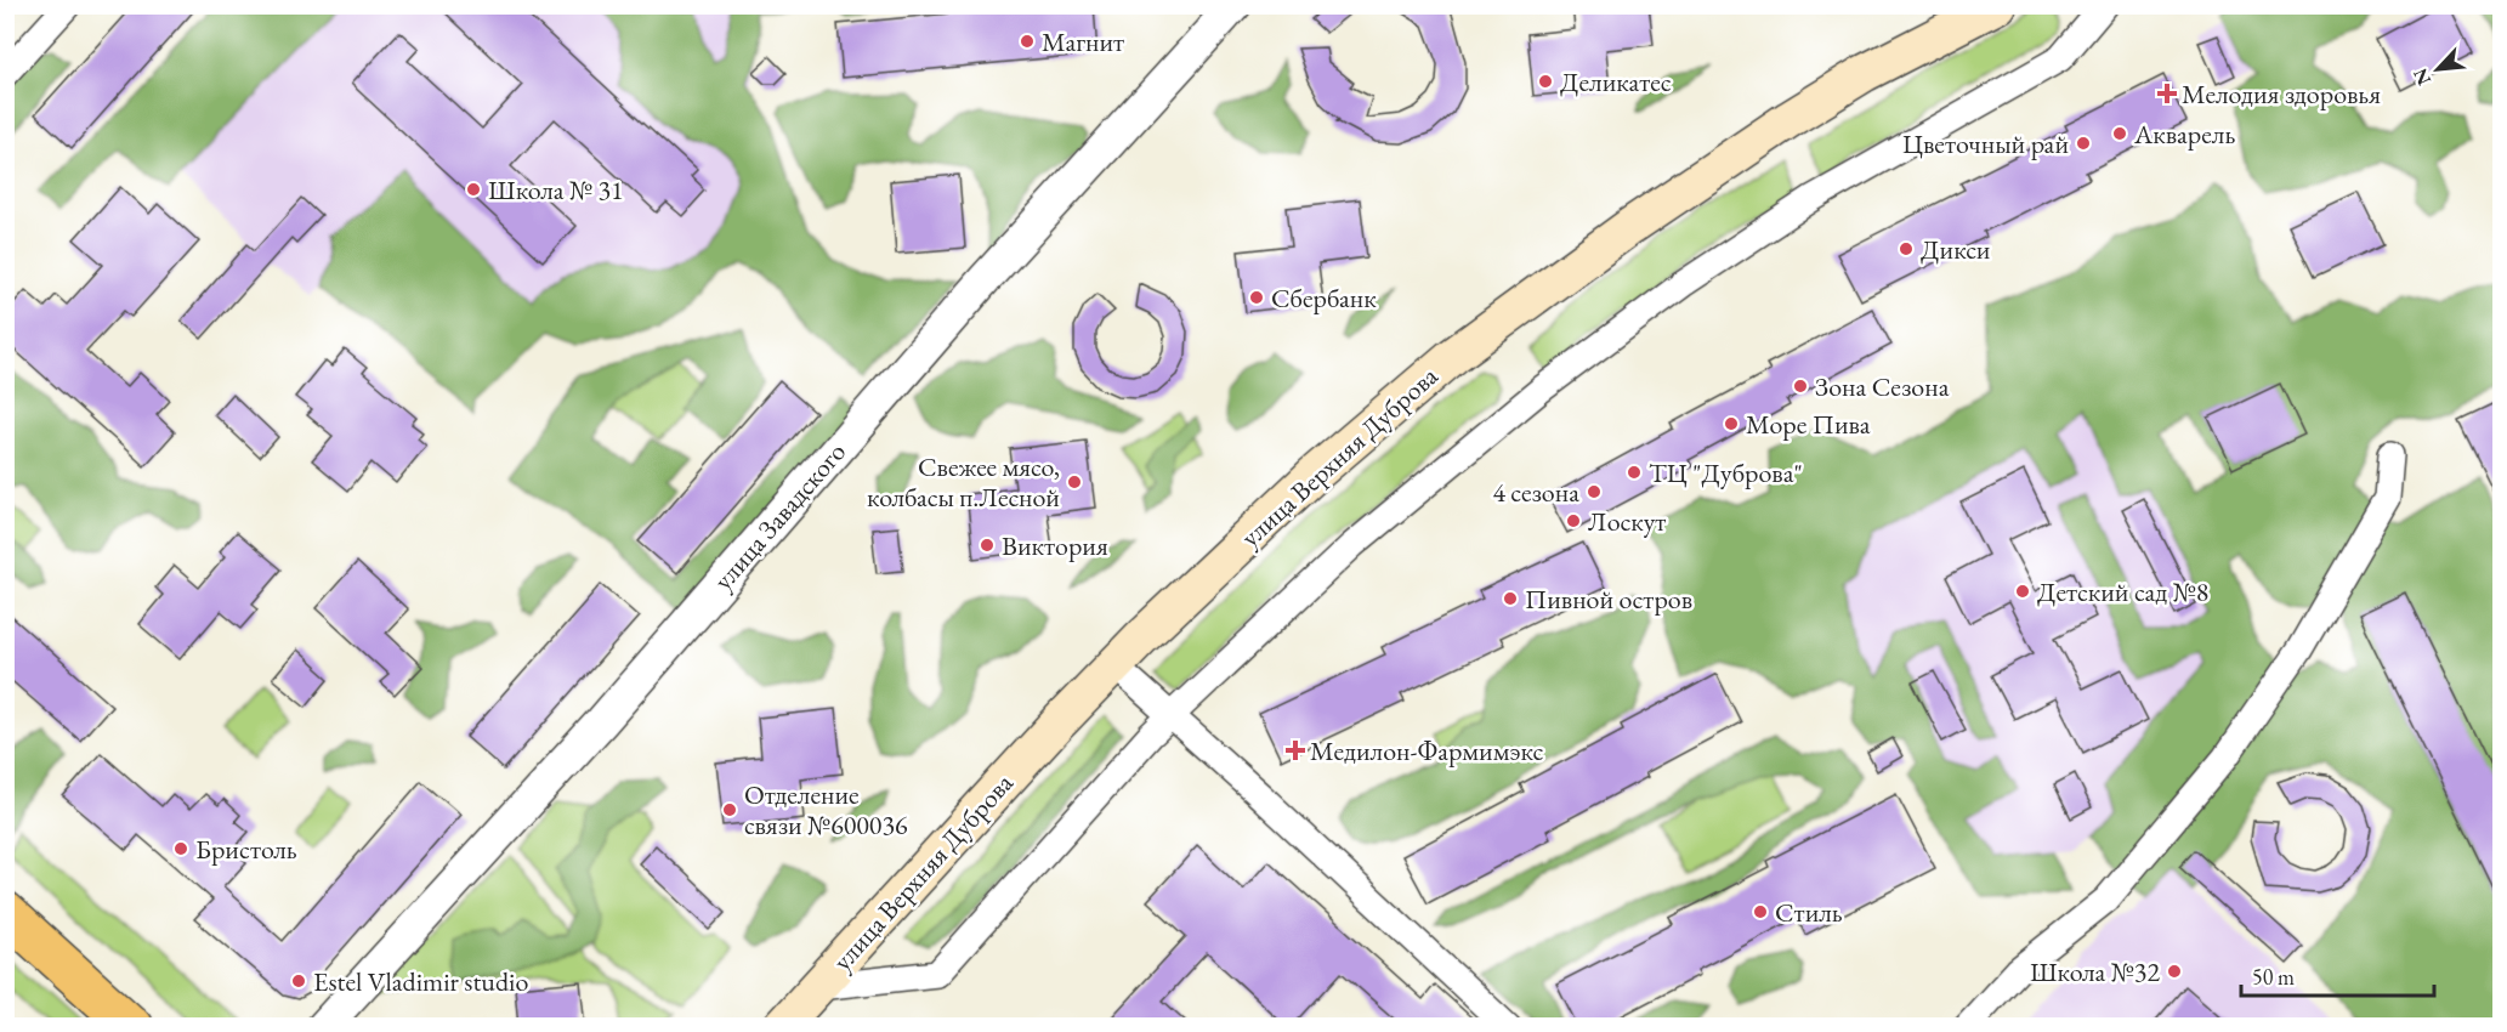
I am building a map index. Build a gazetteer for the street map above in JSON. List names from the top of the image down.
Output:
{
  "streets": {
    "main road": ["улица Верхняя Дуброва"],
    "street": ["улица Завадского"]
  },
  "places": {
    "other": [
      "Магнит",
      "Деликатес",
      "Акварель",
      "Цветочный рай",
      "Школа № 31",
      "Дикси",
      "Сбербанк",
      "Зона Сезона",
      "Море Пива",
      "ТЦ \"Дуброва\"",
      "Свежее мясо, колбасы п.Лесной",
      "4 сезона",
      "Лоскут",
      "Виктория",
      "Детский сад №8",
      "Пивной остров",
      "Отделение связи №600036",
      "Бристоль",
      "Стиль",
      "Школа №32",
      "Estel Vladimir studio"
    ],
    "health": ["Мелодия здоровья", "Медилон-Фармимэкс"]
  },
  "scale_bar": "50 m",
  "north": "bottom left"
}
